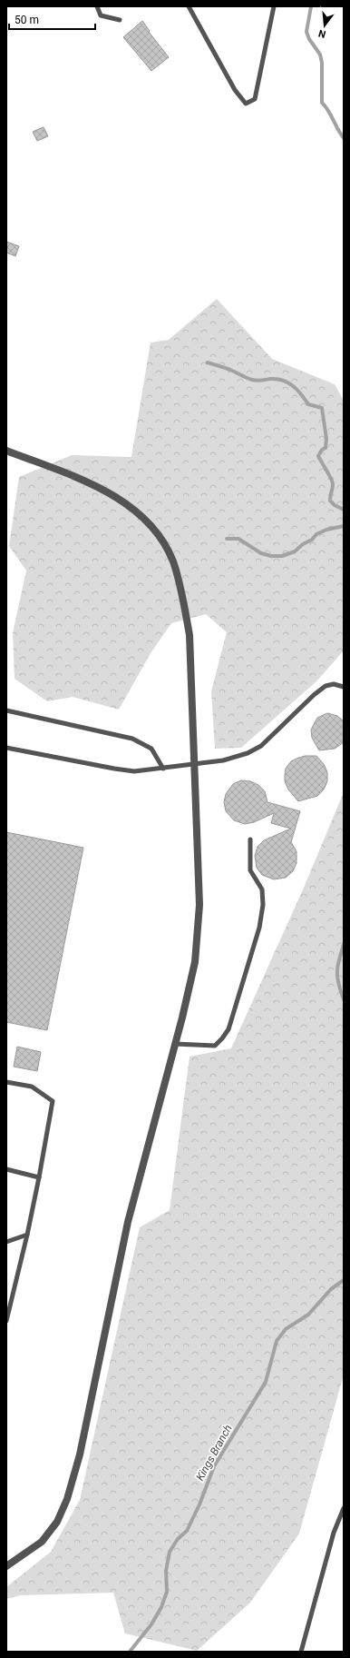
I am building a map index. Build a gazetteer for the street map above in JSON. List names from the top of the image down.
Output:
{
  "water": ["Kings Branch"],
  "scale_bar": "50 m",
  "north": "bottom"
}
